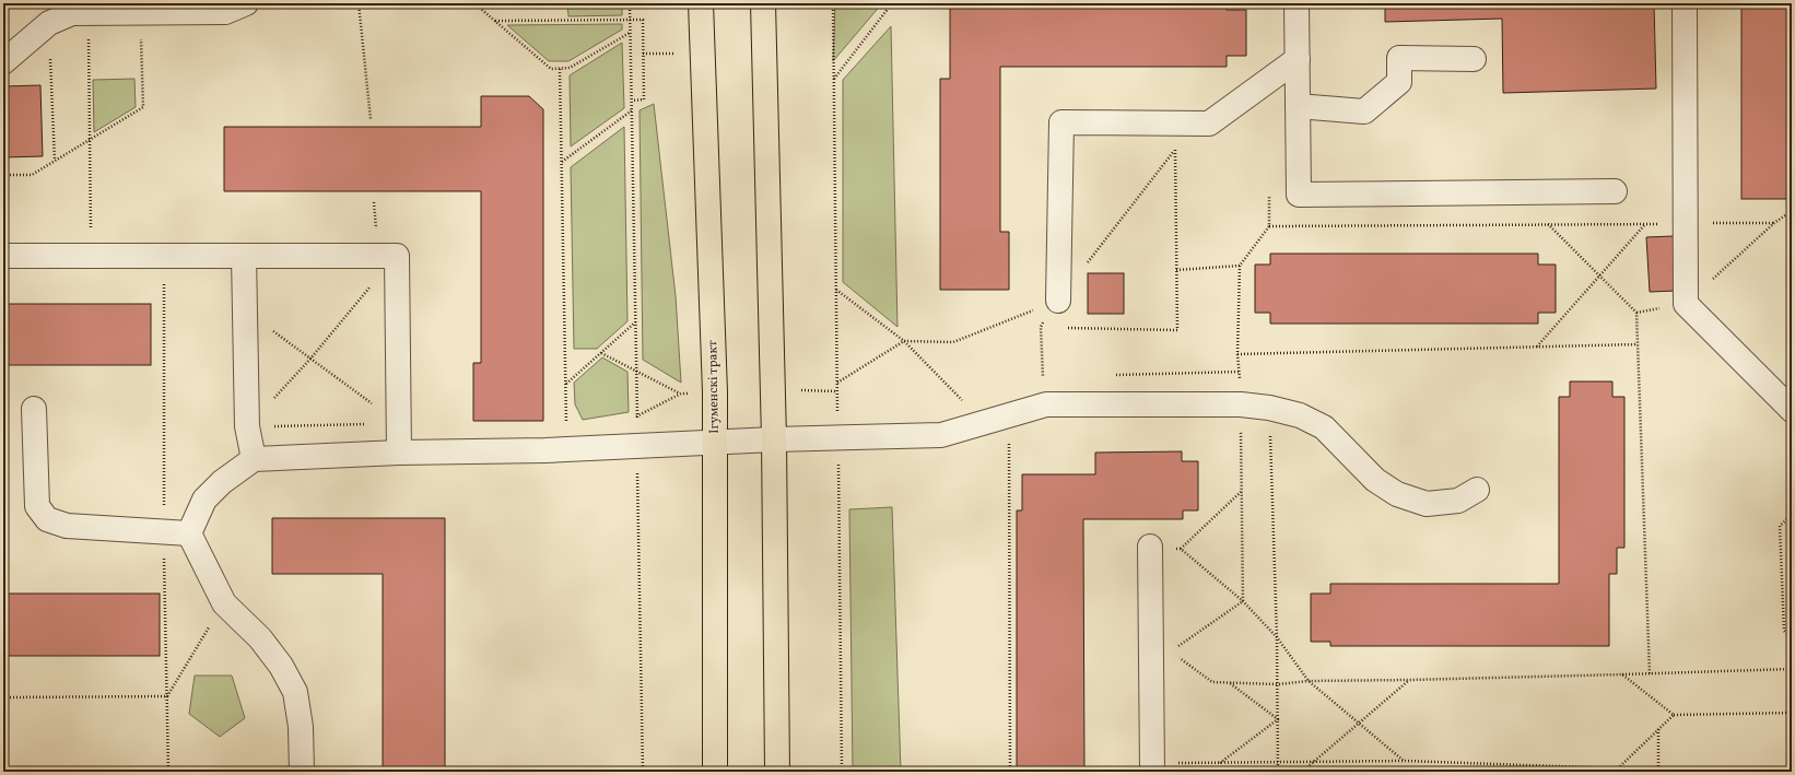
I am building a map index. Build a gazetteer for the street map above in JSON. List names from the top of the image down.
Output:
{
  "streets": {
    "main road": ["Ігуменскі тракт"]
  }
}
